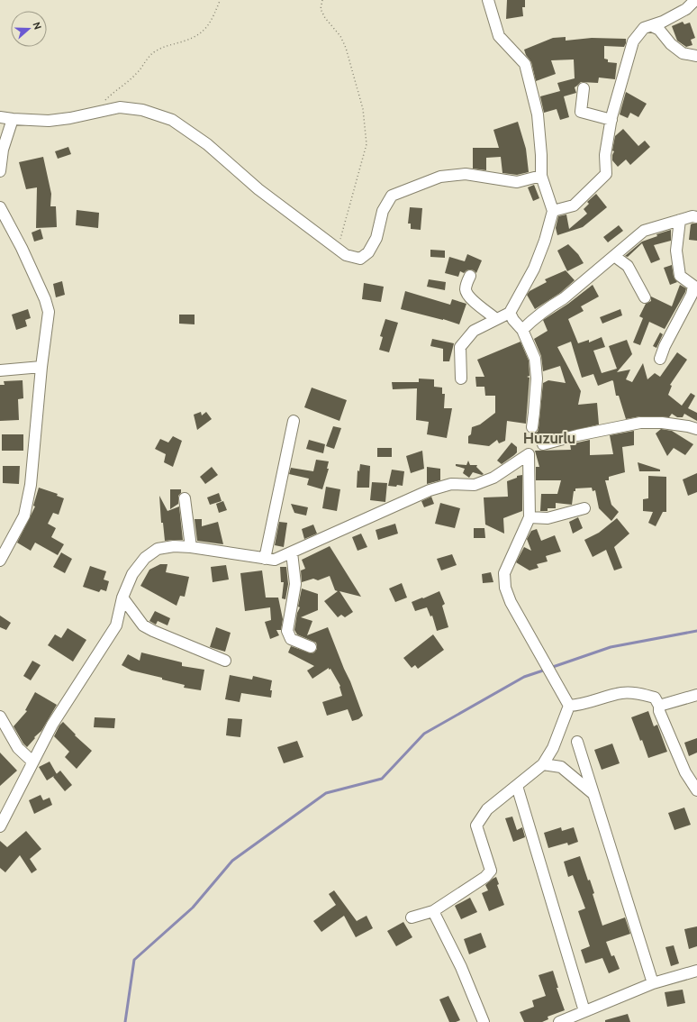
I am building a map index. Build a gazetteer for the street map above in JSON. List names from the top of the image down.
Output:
{
  "districts": ["Huzurlu"],
  "north": "right"
}
